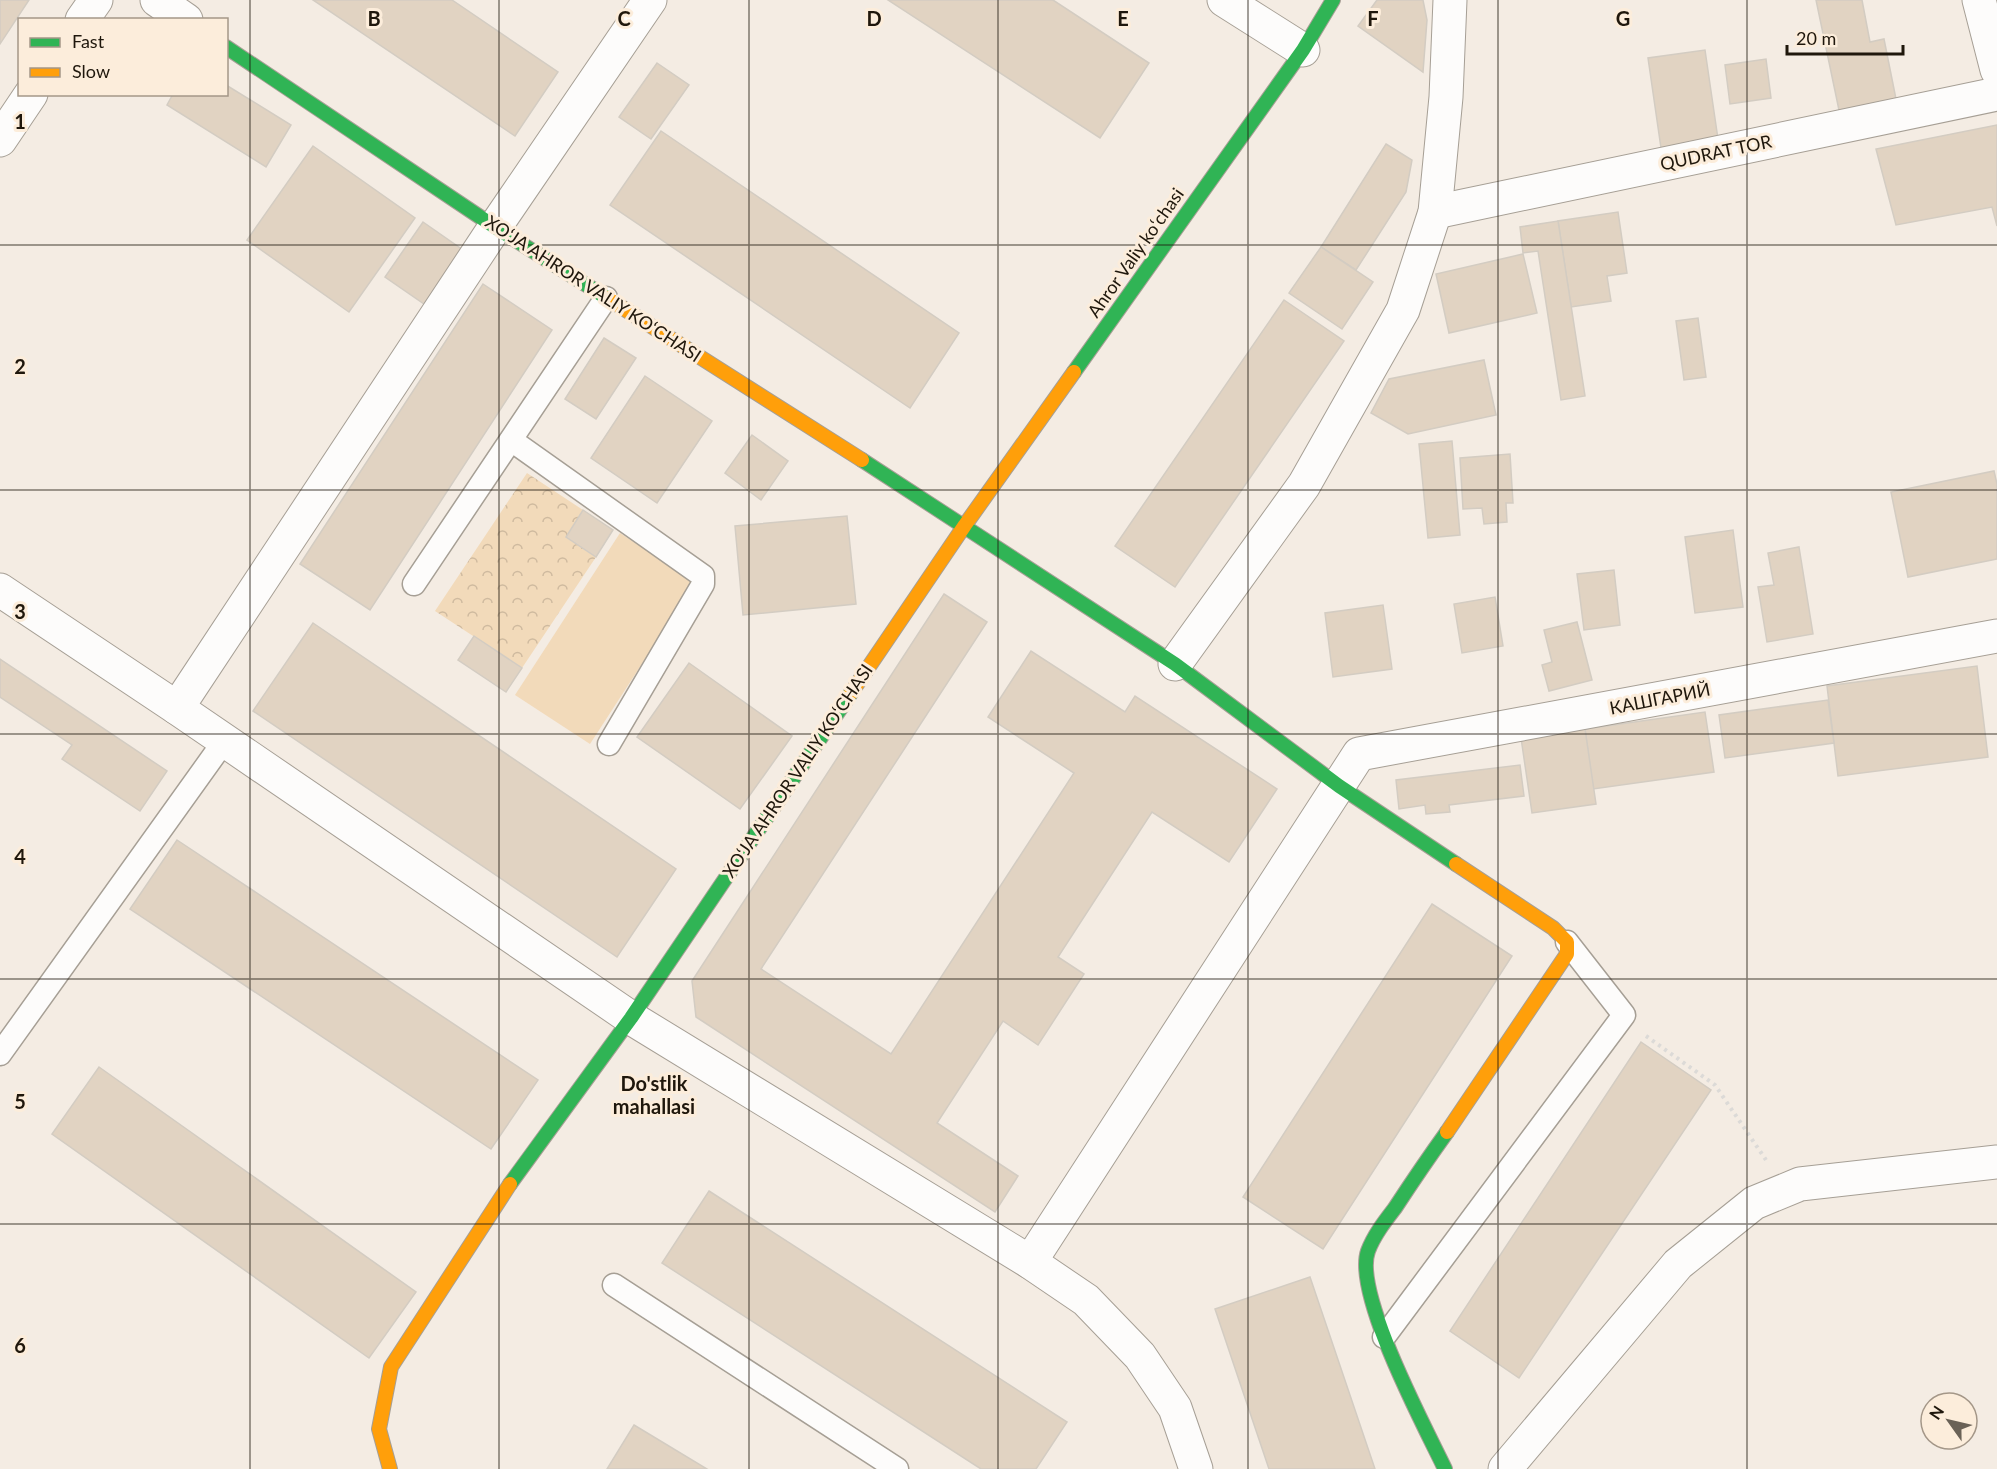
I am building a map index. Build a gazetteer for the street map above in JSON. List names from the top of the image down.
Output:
{
  "streets": {
    "street": [
      "QUDRAT TOR",
      "Ahror Valiy koʻchasi",
      "XO‘JA AHROR VALIY KO‘CHASI",
      "КАШГАРИЙ"
    ]
  },
  "crossings": [
    ["Ahror Valiy koʻchasi", "XO‘JA AHROR VALIY KO‘CHASI"],
    ["XO‘JA AHROR VALIY KO‘CHASI", "КАШГАРИЙ"]
  ],
  "districts": ["Do'stlik mahallasi"],
  "legend": ["Fast", "Slow"],
  "scale_bar": "20 m",
  "north": "top left",
  "grid": {
    "columns": [
      "B",
      "C",
      "D",
      "E",
      "F",
      "G"
    ],
    "rows": [
      "1",
      "2",
      "3",
      "4",
      "5",
      "6"
    ]
  }
}
